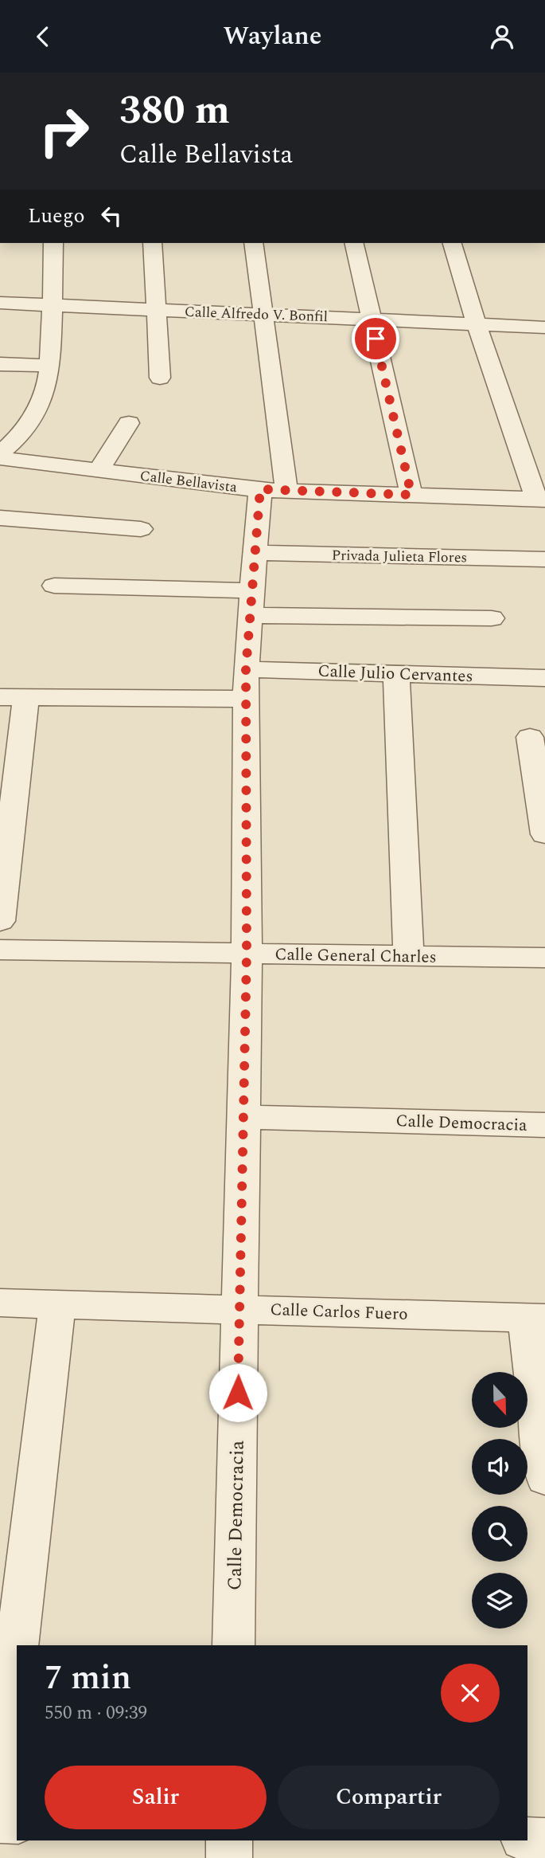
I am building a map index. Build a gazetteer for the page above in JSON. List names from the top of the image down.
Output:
{
  "streets": {
    "street": [
      "Calle Alfredo V. Bonfil",
      "Calle Bellavista",
      "Privada Julieta Flores",
      "Calle Julio Cervantes",
      "Calle General Charles",
      "Calle Democracia",
      "Calle Carlos Fuero"
    ]
  },
  "crossings": [
    ["Calle Alfredo V. Bonfil", "Calle Democracia"],
    ["Calle Bellavista", "Calle Democracia"],
    ["Privada Julieta Flores", "Calle Democracia"],
    ["Calle Julio Cervantes", "Calle Democracia"],
    ["Calle General Charles", "Calle Democracia"],
    ["Calle Democracia", "Calle Carlos Fuero"]
  ],
  "north": "bottom",
  "page": {
    "header": "Waylane",
    "turn": ["380 m", "Calle Bellavista"],
    "then": "Luego",
    "heading": ["7 min", "550 m · 09:39"],
    "buttons": ["Salir", "Compartir"]
  }
}
